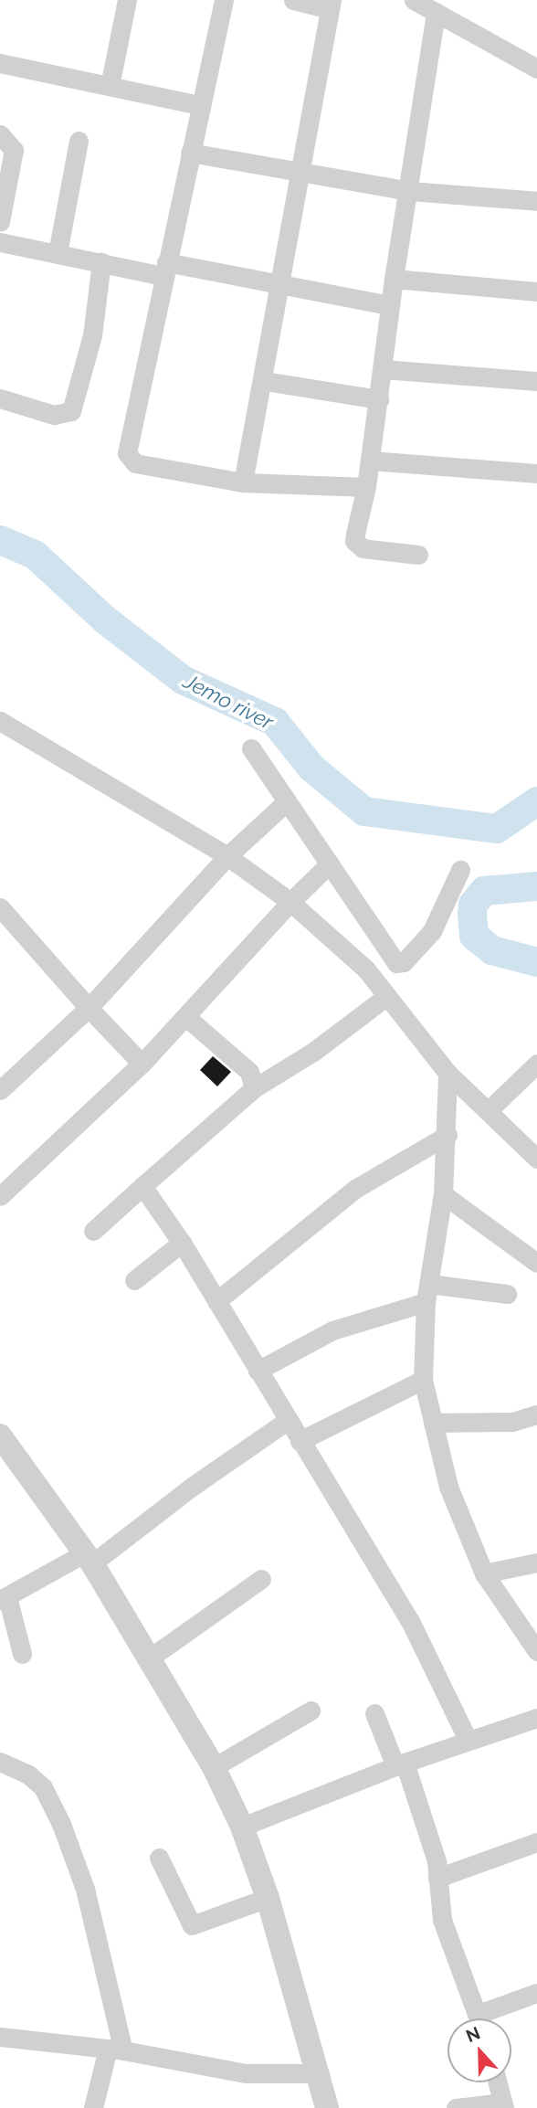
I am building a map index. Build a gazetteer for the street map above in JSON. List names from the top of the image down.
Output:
{
  "water": ["Jemo river"],
  "north": "top"
}
